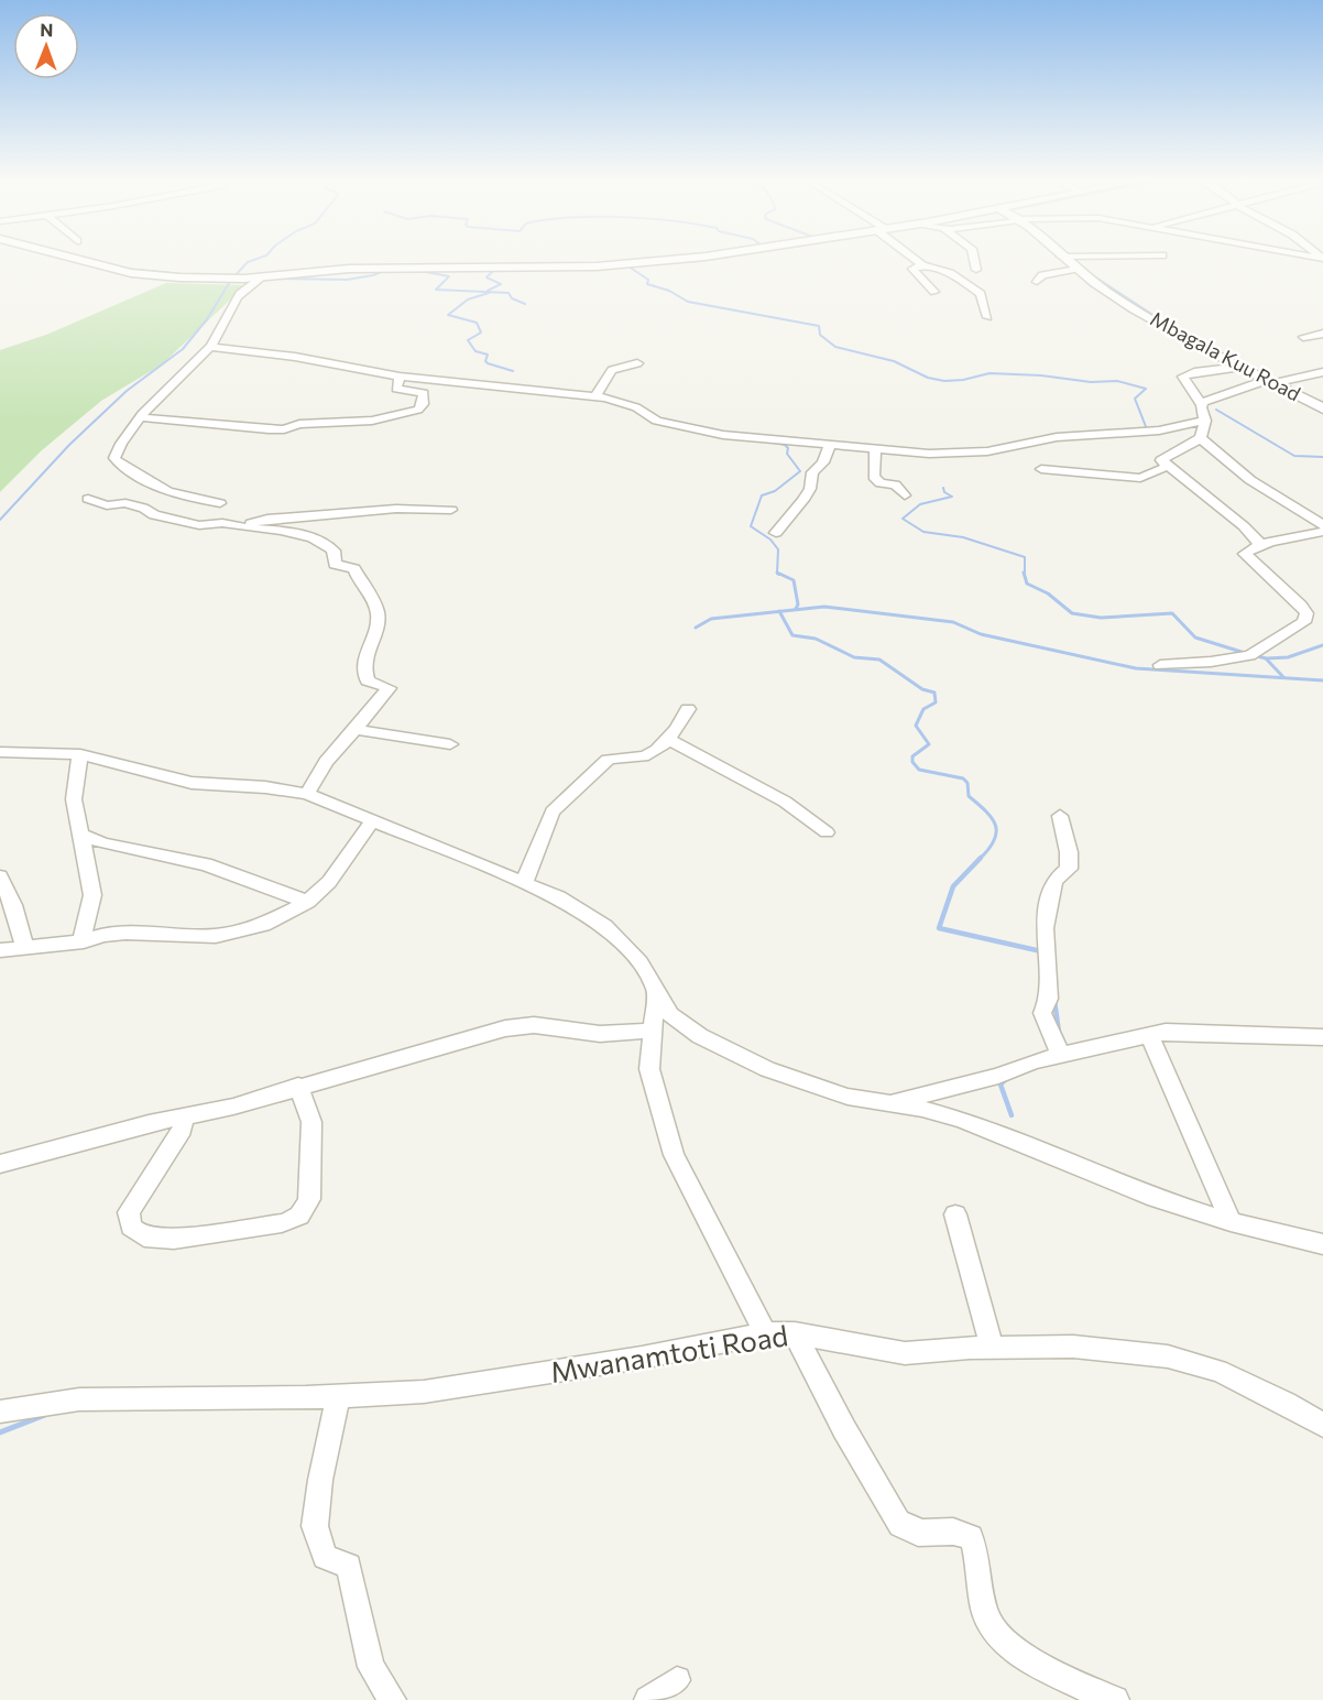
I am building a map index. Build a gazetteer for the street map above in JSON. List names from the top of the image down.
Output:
{
  "streets": {
    "street": ["Mbagala Kuu Road", "Mwanamtoti Road"]
  },
  "north": "top"
}
